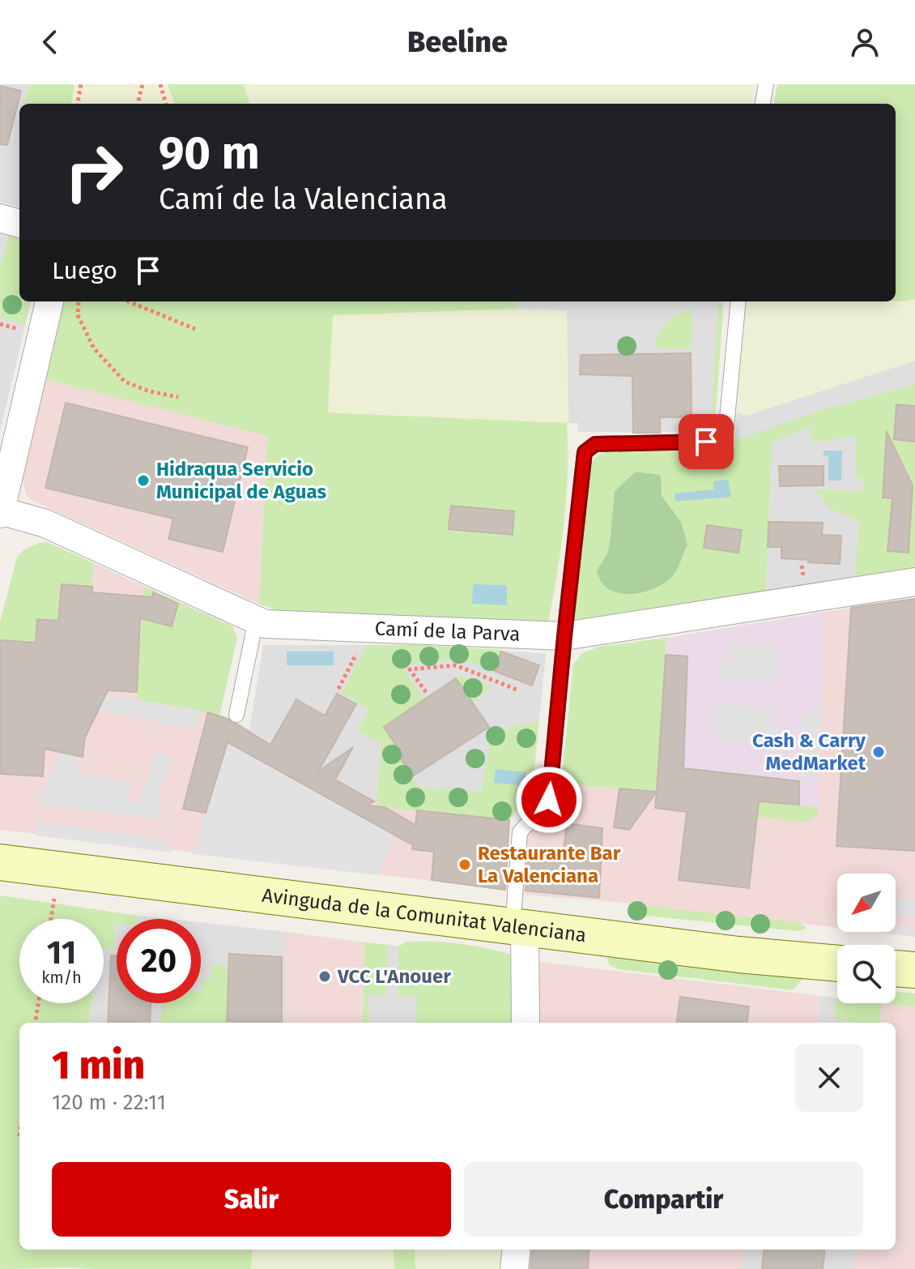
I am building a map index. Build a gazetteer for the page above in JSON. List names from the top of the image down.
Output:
{
  "streets": {
    "main road": ["Avinguda de la Comunitat Valenciana"],
    "street": ["Camí de la Parva"]
  },
  "places": [
    "Hidraqua Servicio Municipal de Aguas",
    "Cash & Carry MedMarket",
    "Restaurante Bar La Valenciana",
    "VCC L'Anouer"
  ],
  "north": "bottom left",
  "page": {
    "header": "Beeline",
    "turn": ["90 m", "Camí de la Valenciana"],
    "then": "Luego",
    "speed": "11 km/h",
    "limit": "20",
    "heading": ["1 min", "120 m · 22:11"],
    "buttons": ["Salir", "Compartir"]
  }
}
